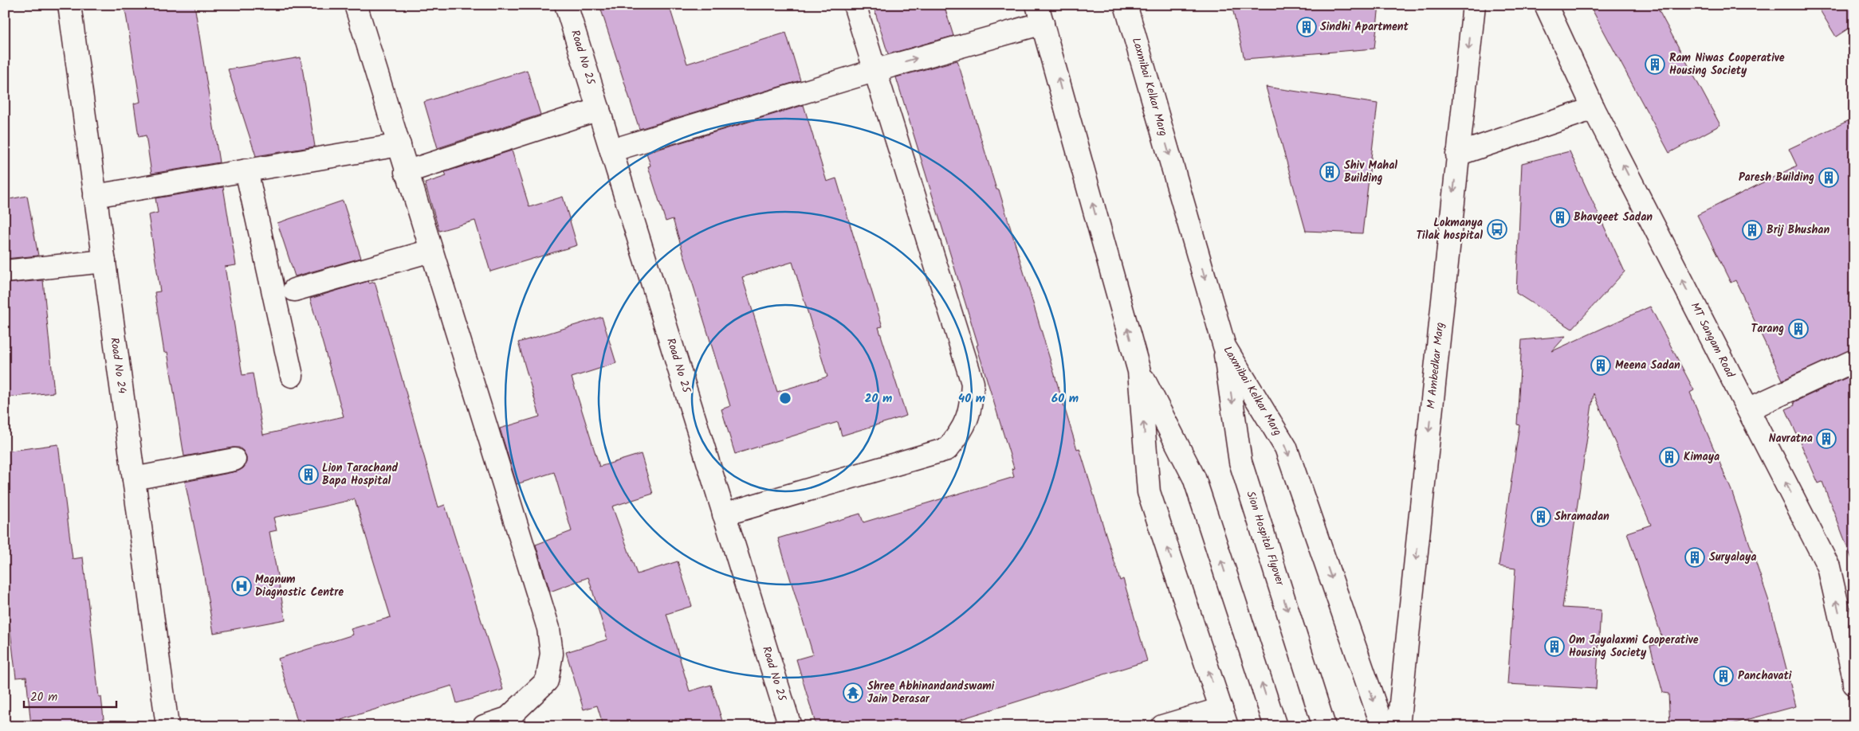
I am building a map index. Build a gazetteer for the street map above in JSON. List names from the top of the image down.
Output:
{
  "streets": {
    "main road": [
      "Road No 25",
      "Laxmibai Kelkar Marg",
      "MT Sangam Road",
      "Road No 24",
      "M Ambedkar Marg",
      "Sion Hospital Flyover"
    ]
  },
  "crossings": [
    ["Laxmibai Kelkar Marg", "Sion Hospital Flyover"]
  ],
  "one_way": ["MT Sangam Road", "M Ambedkar Marg"],
  "places": {
    "building": [
      "Sindhi Apartment",
      "Ram Niwas Cooperative Housing Society",
      "Shiv Mahal Building",
      "Paresh Building",
      "Bhavgeet Sadan",
      "Brij Bhushan",
      "Tarang",
      "Meena Sadan",
      "Navratna",
      "Kimaya",
      "Lion Tarachand Bapa Hospital",
      "Shramadan",
      "Suryalaya",
      "Om Jayalaxmi Cooperative Housing Society",
      "Panchavati"
    ],
    "bus stop": ["Lokmanya Tilak hospital"],
    "hospital": ["Magnum Diagnostic Centre"],
    "temple": ["Shree Abhinandandswami Jain Derasar"]
  },
  "scale_bar": "20 m",
  "rings": ["20 m", "40 m", "60 m"]
}
